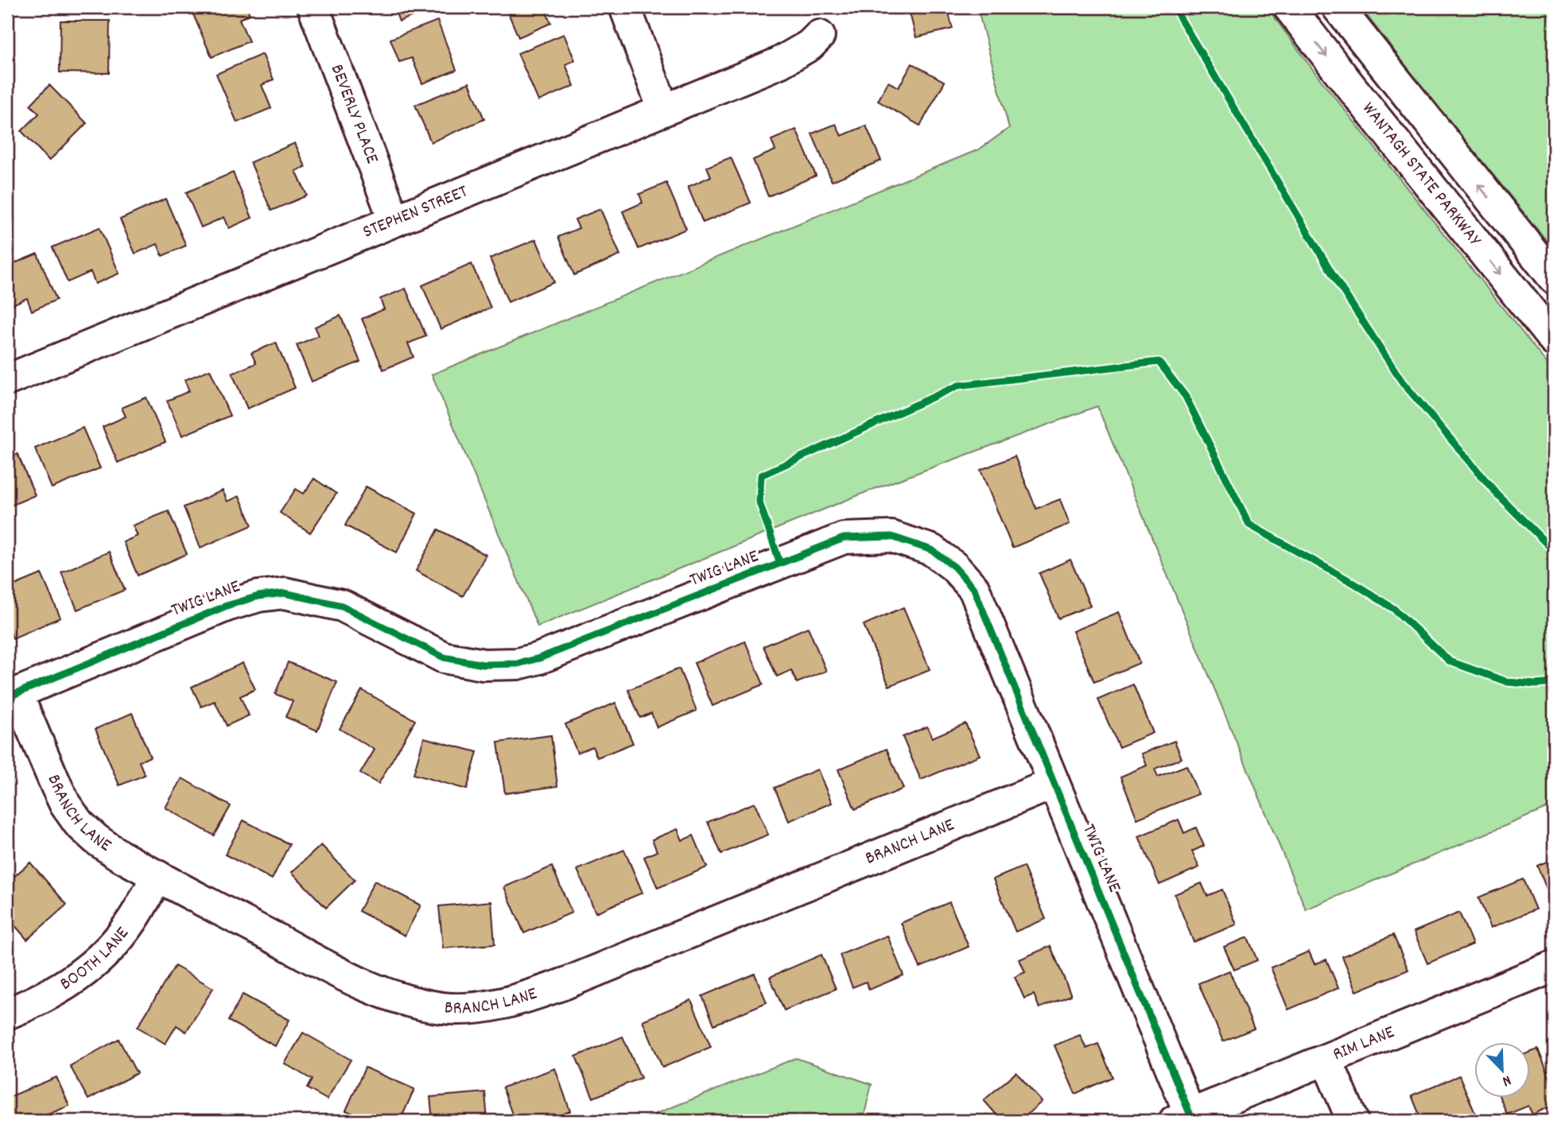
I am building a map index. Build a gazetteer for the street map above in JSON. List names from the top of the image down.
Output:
{
  "streets": {
    "main road": [
      "BEVERLY PLACE",
      "WANTAGH STATE PARKWAY",
      "STEPHEN STREET",
      "TWIG LANE",
      "BRANCH LANE",
      "BOOTH LANE",
      "RIM LANE"
    ]
  },
  "crossings": [
    ["BEVERLY PLACE", "STEPHEN STREET"],
    ["TWIG LANE", "BRANCH LANE"],
    ["TWIG LANE", "RIM LANE"],
    ["BRANCH LANE", "BOOTH LANE"]
  ],
  "north": "bottom right"
}
